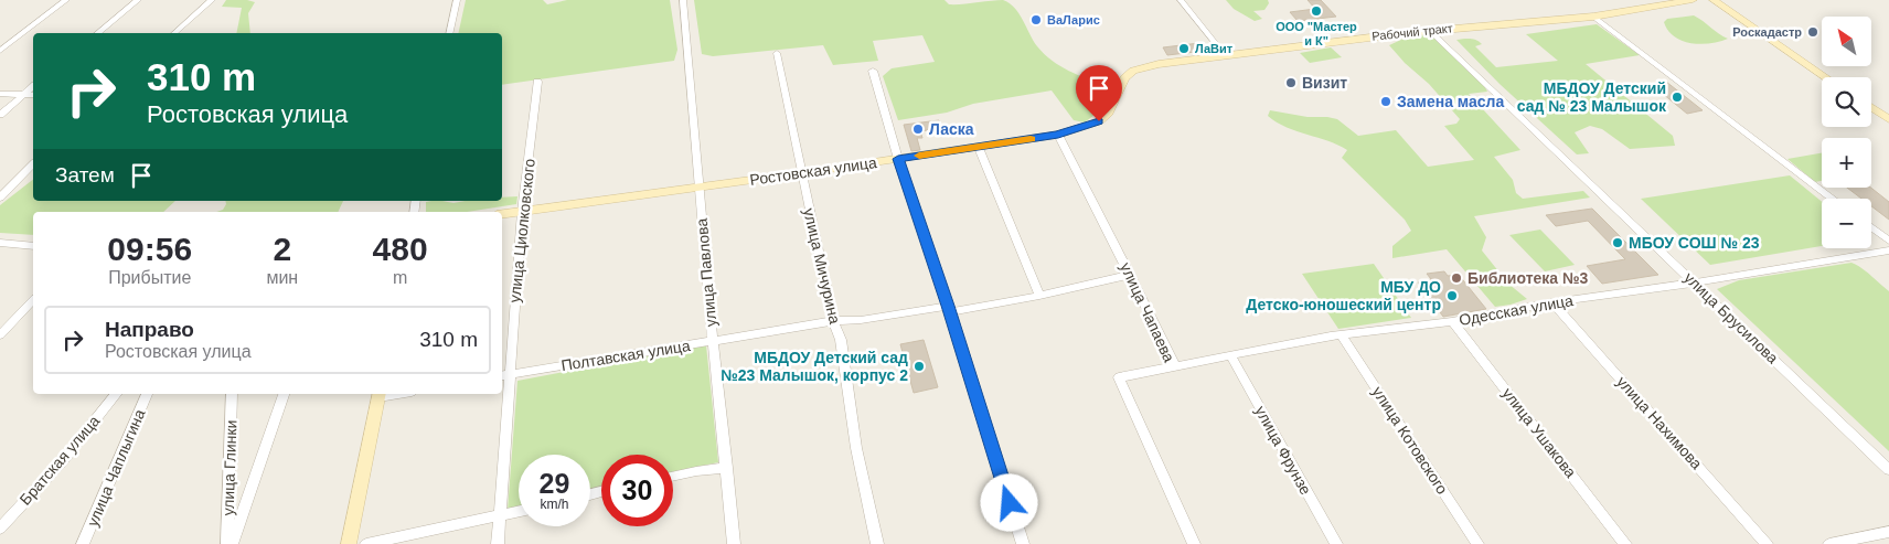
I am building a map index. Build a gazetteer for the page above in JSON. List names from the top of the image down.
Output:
{
  "streets": {
    "street": [
      "Рабочий тракт",
      "Ростовская улица",
      "улица Циолковского",
      "улица Мичурина",
      "улица Павлова",
      "Одесская улица",
      "улица Чапаева",
      "улица Брусилова",
      "Полтавская улица",
      "улица Нахимова",
      "улица Ушакова",
      "улица Котовского",
      "улица Фрунзе",
      "Братская улица",
      "улица Чаплыгина",
      "улица Глинки"
    ]
  },
  "crossings": [
    ["Рабочий тракт", "Ростовская улица"],
    ["Рабочий тракт", "улица Брусилова"],
    ["Ростовская улица", "улица Циолковского"],
    ["Ростовская улица", "улица Мичурина"],
    ["Ростовская улица", "улица Павлова"],
    ["Ростовская улица", "улица Чапаева"],
    ["улица Циолковского", "Полтавская улица"],
    ["улица Мичурина", "Полтавская улица"],
    ["улица Павлова", "Полтавская улица"],
    ["Одесская улица", "улица Чапаева"],
    ["Одесская улица", "улица Брусилова"],
    ["Одесская улица", "улица Нахимова"],
    ["Одесская улица", "улица Ушакова"],
    ["Одесская улица", "улица Котовского"],
    ["Одесская улица", "улица Фрунзе"],
    ["улица Чапаева", "Полтавская улица"]
  ],
  "places": [
    "ООО \"Мастер и К\"",
    "ВаЛарис",
    "Роскадастр",
    "ЛаВит",
    "Визит",
    "МБДОУ Детский сад № 23 Малышок",
    "Замена масла",
    "Ласка",
    "МБОУ СОШ № 23",
    "Библиотека №3",
    "МБУ ДО Детско-юношеский центр",
    "МБДОУ Детский сад №23 Малышок, корпус 2"
  ],
  "north": "top left",
  "page": {
    "map_buttons": ["+", "−"],
    "turn": ["310 m", "Ростовская улица"],
    "then": "Затем",
    "eta": [
      "09:56",
      "Прибытие",
      "2",
      "мин",
      "480",
      "m"
    ],
    "list": [
      {
        "name": "Направо",
        "note": "Ростовская улица",
        "value": "310 m"
      }
    ],
    "speed": "29 km/h",
    "limit": "30"
  }
}
